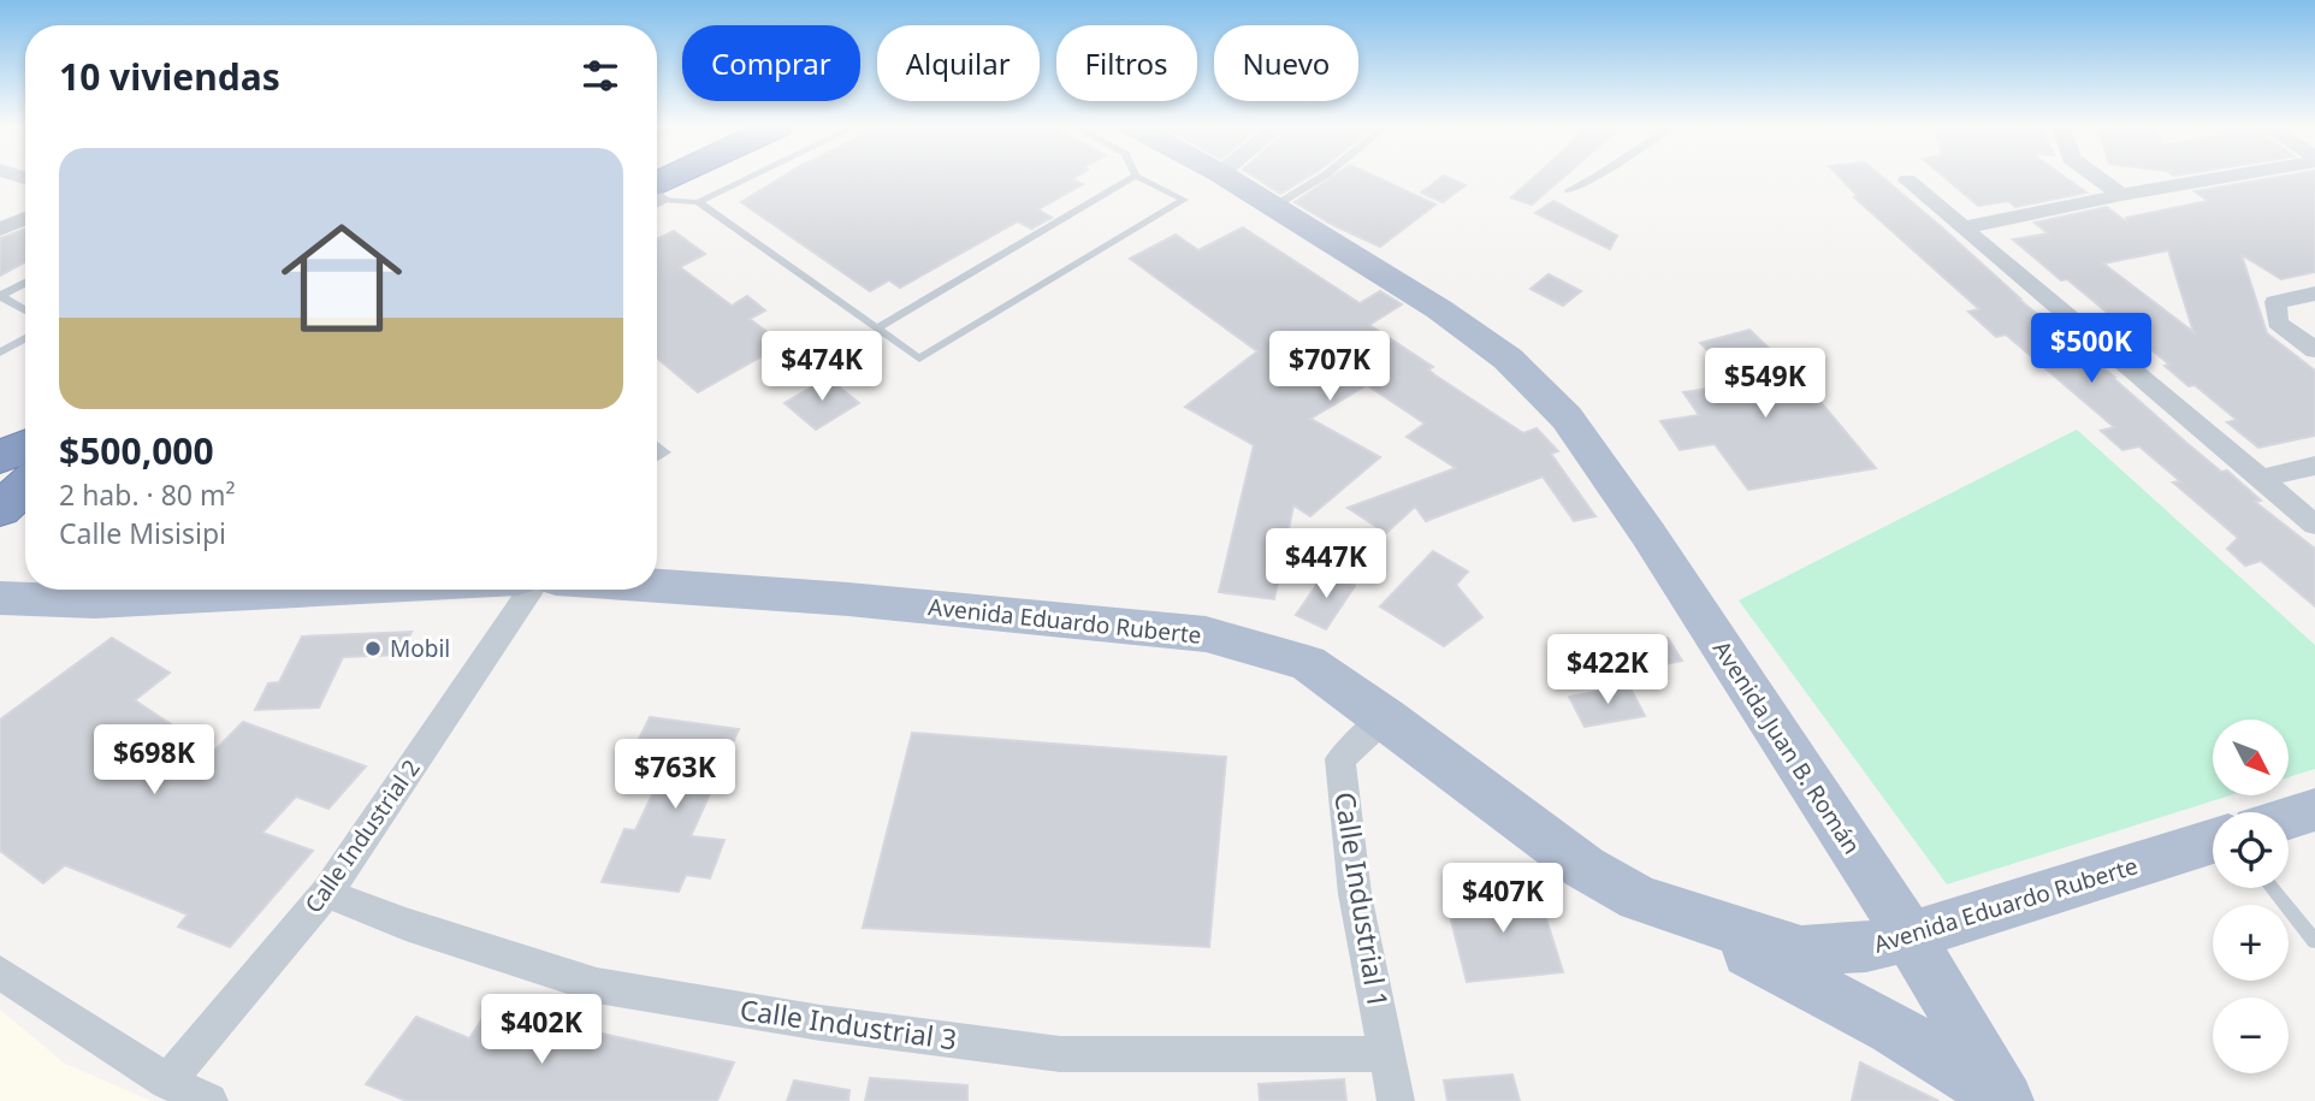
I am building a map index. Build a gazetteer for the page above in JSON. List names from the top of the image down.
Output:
{
  "streets": {
    "main road": ["Avenida Eduardo Ruberte", "Avenida Juan B. Román"],
    "street": ["Calle Industrial 2", "Calle Industrial 1", "Calle Industrial 3"]
  },
  "crossings": [
    ["Avenida Eduardo Ruberte", "Avenida Juan B. Román"],
    ["Avenida Eduardo Ruberte", "Calle Industrial 1"],
    ["Calle Industrial 2", "Calle Industrial 3"],
    ["Calle Industrial 1", "Calle Industrial 3"]
  ],
  "places": ["Mobil"],
  "north": "bottom right",
  "page": {
    "chip": [
      "Comprar",
      "Alquilar",
      "Filtros",
      "Nuevo"
    ],
    "heading": "10 viviendas",
    "list": [
      {
        "name": "$500,000",
        "note": "2 hab. · 80 m² · Calle Misisipi"
      }
    ],
    "price": [
      "$500K",
      "$474K",
      "$707K",
      "$549K",
      "$447K",
      "$422K",
      "$698K",
      "$763K",
      "$407K",
      "$402K"
    ],
    "map_buttons": ["+", "−"]
  }
}
